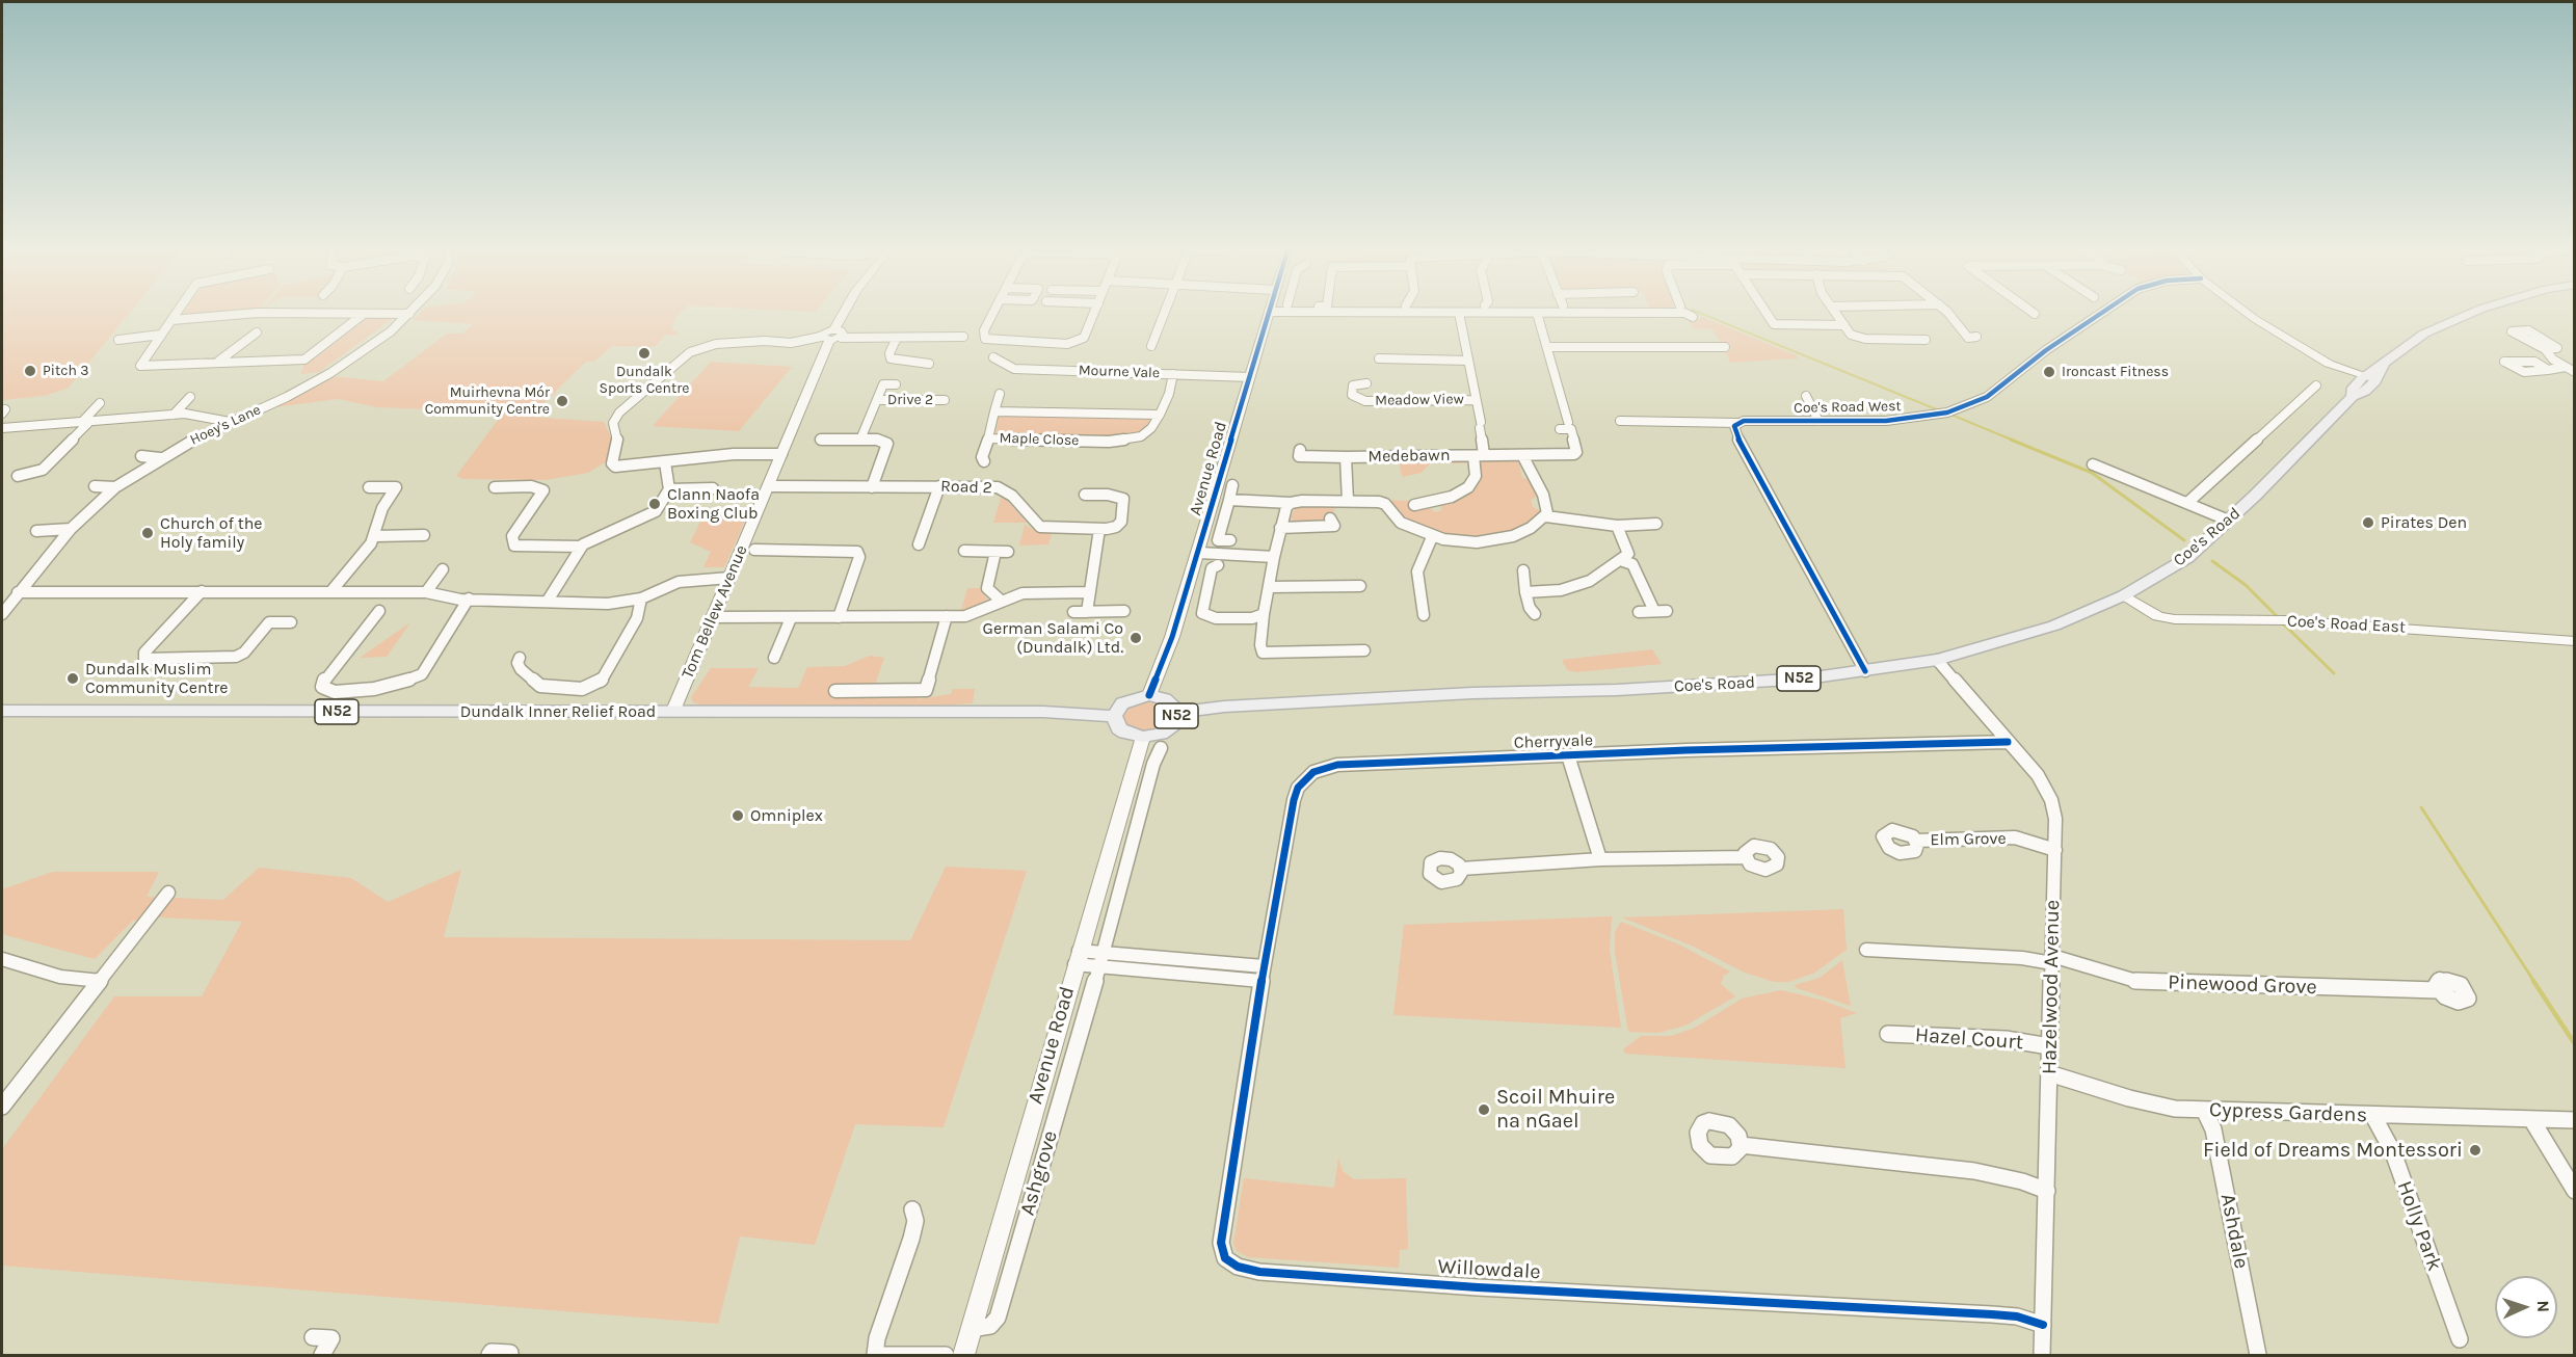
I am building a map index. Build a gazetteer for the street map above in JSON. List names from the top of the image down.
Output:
{
  "streets": {
    "main road": ["Coe's Road", "N52", "Dundalk Inner Relief Road"],
    "street": [
      "Mourne Vale",
      "Drive 2",
      "Meadow View",
      "Coe's Road West",
      "Hoey's Lane",
      "Maple Close",
      "Medebawn",
      "Avenue Road",
      "Road 2",
      "Tom Bellew Avenue",
      "Coe's Road East",
      "Cherryvale",
      "Elm Grove",
      "Pinewood Grove",
      "Hazelwood Avenue",
      "Hazel Court",
      "Cypress Gardens",
      "Ashgrove",
      "Holly Park",
      "Ashdale",
      "Willowdale"
    ]
  },
  "crossings": [
    ["Mourne Vale", "Maple Close"],
    ["Mourne Vale", "Avenue Road"],
    ["Meadow View", "Medebawn"],
    ["Avenue Road", "Coe's Road"],
    ["Avenue Road", "N52"],
    ["Avenue Road", "Dundalk Inner Relief Road"],
    ["Avenue Road", "Ashgrove"],
    ["Road 2", "Tom Bellew Avenue"],
    ["Coe's Road", "Coe's Road East"],
    ["Coe's Road", "N52"],
    ["Coe's Road", "Dundalk Inner Relief Road"],
    ["Coe's Road", "Hazelwood Avenue"],
    ["Tom Bellew Avenue", "Dundalk Inner Relief Road"],
    ["N52", "Dundalk Inner Relief Road"],
    ["Cherryvale", "Hazelwood Avenue"],
    ["Cherryvale", "Willowdale"],
    ["Elm Grove", "Hazelwood Avenue"],
    ["Pinewood Grove", "Hazelwood Avenue"],
    ["Hazelwood Avenue", "Hazel Court"],
    ["Hazelwood Avenue", "Cypress Gardens"],
    ["Hazelwood Avenue", "Willowdale"],
    ["Cypress Gardens", "Holly Park"],
    ["Cypress Gardens", "Ashdale"]
  ],
  "places": [
    "Dundalk Sports Centre",
    "Pitch 3",
    "Ironcast Fitness",
    "Muirhevna Mór Community Centre",
    "Clann Naofa Boxing Club",
    "Pirates Den",
    "Church of the Holy family",
    "German Salami Co (Dundalk) Ltd.",
    "Dundalk Muslim Community Centre",
    "Omniplex",
    "Scoil Mhuire na nGael",
    "Field of Dreams Montessori"
  ],
  "north": "right"
}
